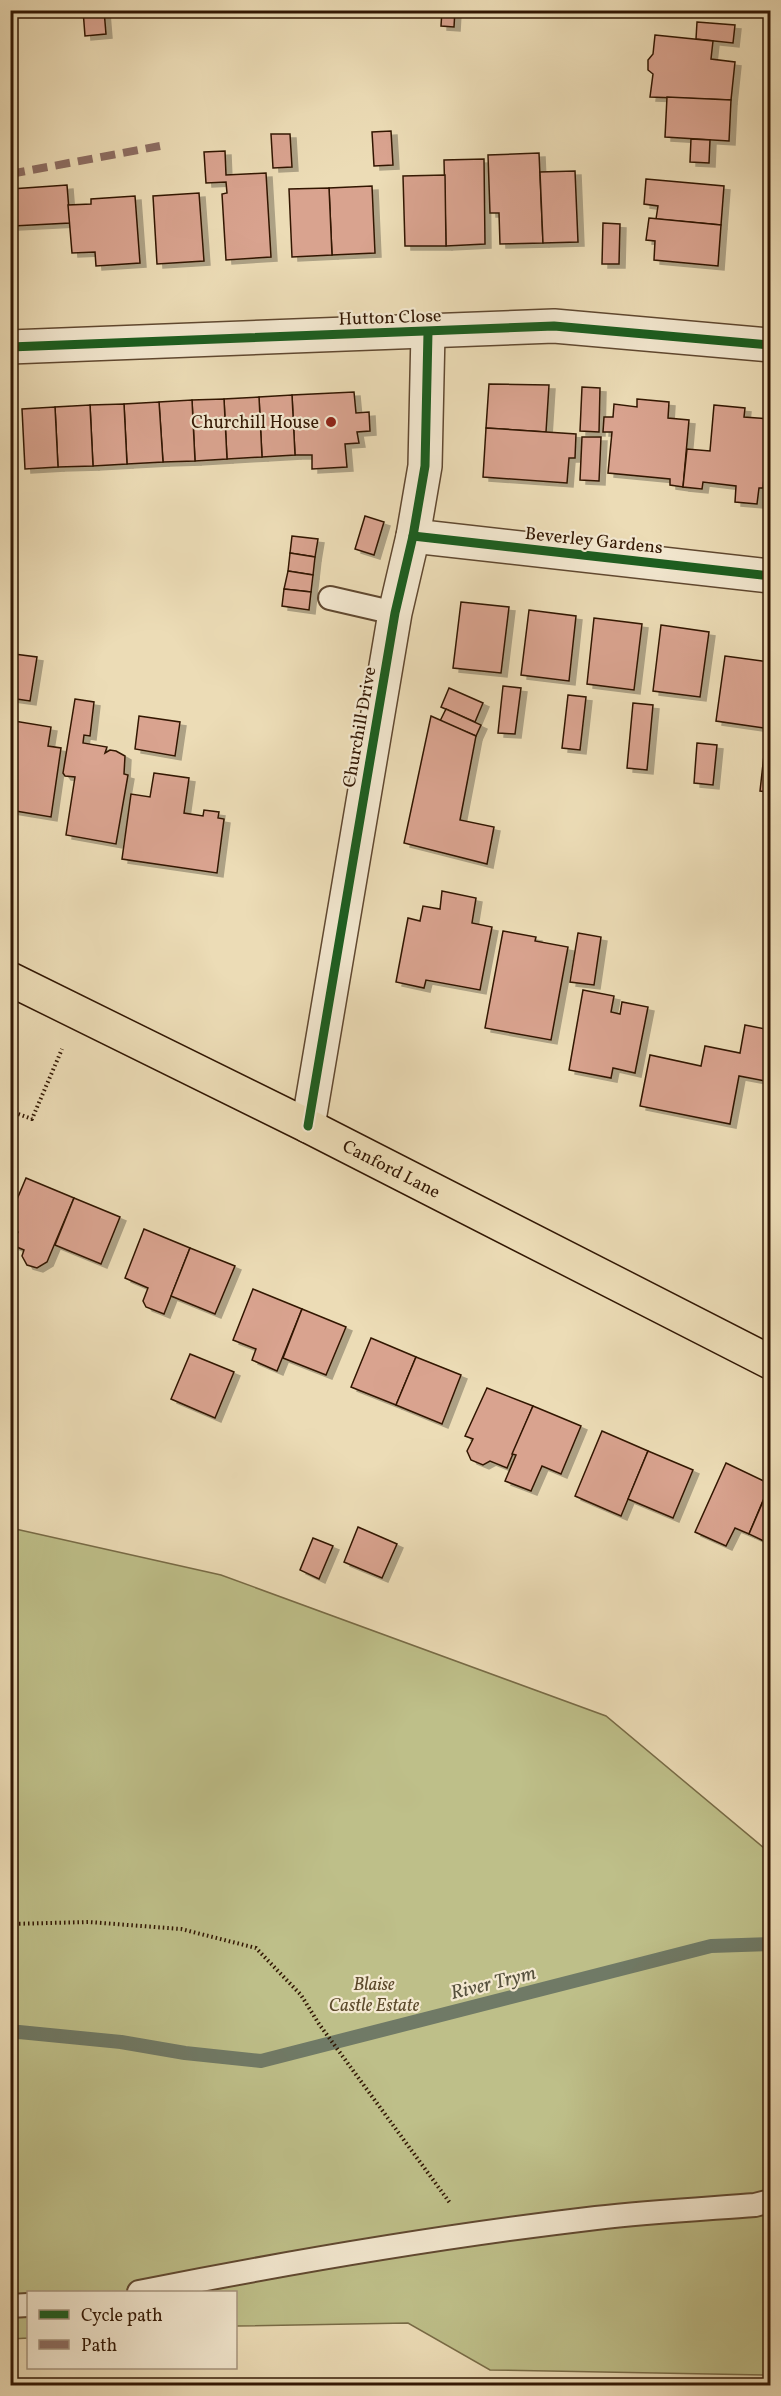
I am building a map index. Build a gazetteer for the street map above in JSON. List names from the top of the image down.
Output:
{
  "streets": {
    "main road": ["Canford Lane"],
    "street": ["Hutton Close", "Beverley Gardens", "Churchill Drive"]
  },
  "crossings": [
    ["Hutton Close", "Churchill Drive"],
    ["Beverley Gardens", "Churchill Drive"],
    ["Churchill Drive", "Canford Lane"]
  ],
  "water": ["River Trym"],
  "parks": ["Blaise Castle Estate"],
  "places": ["Churchill House"],
  "legend": ["Cycle path", "Path"]
}
